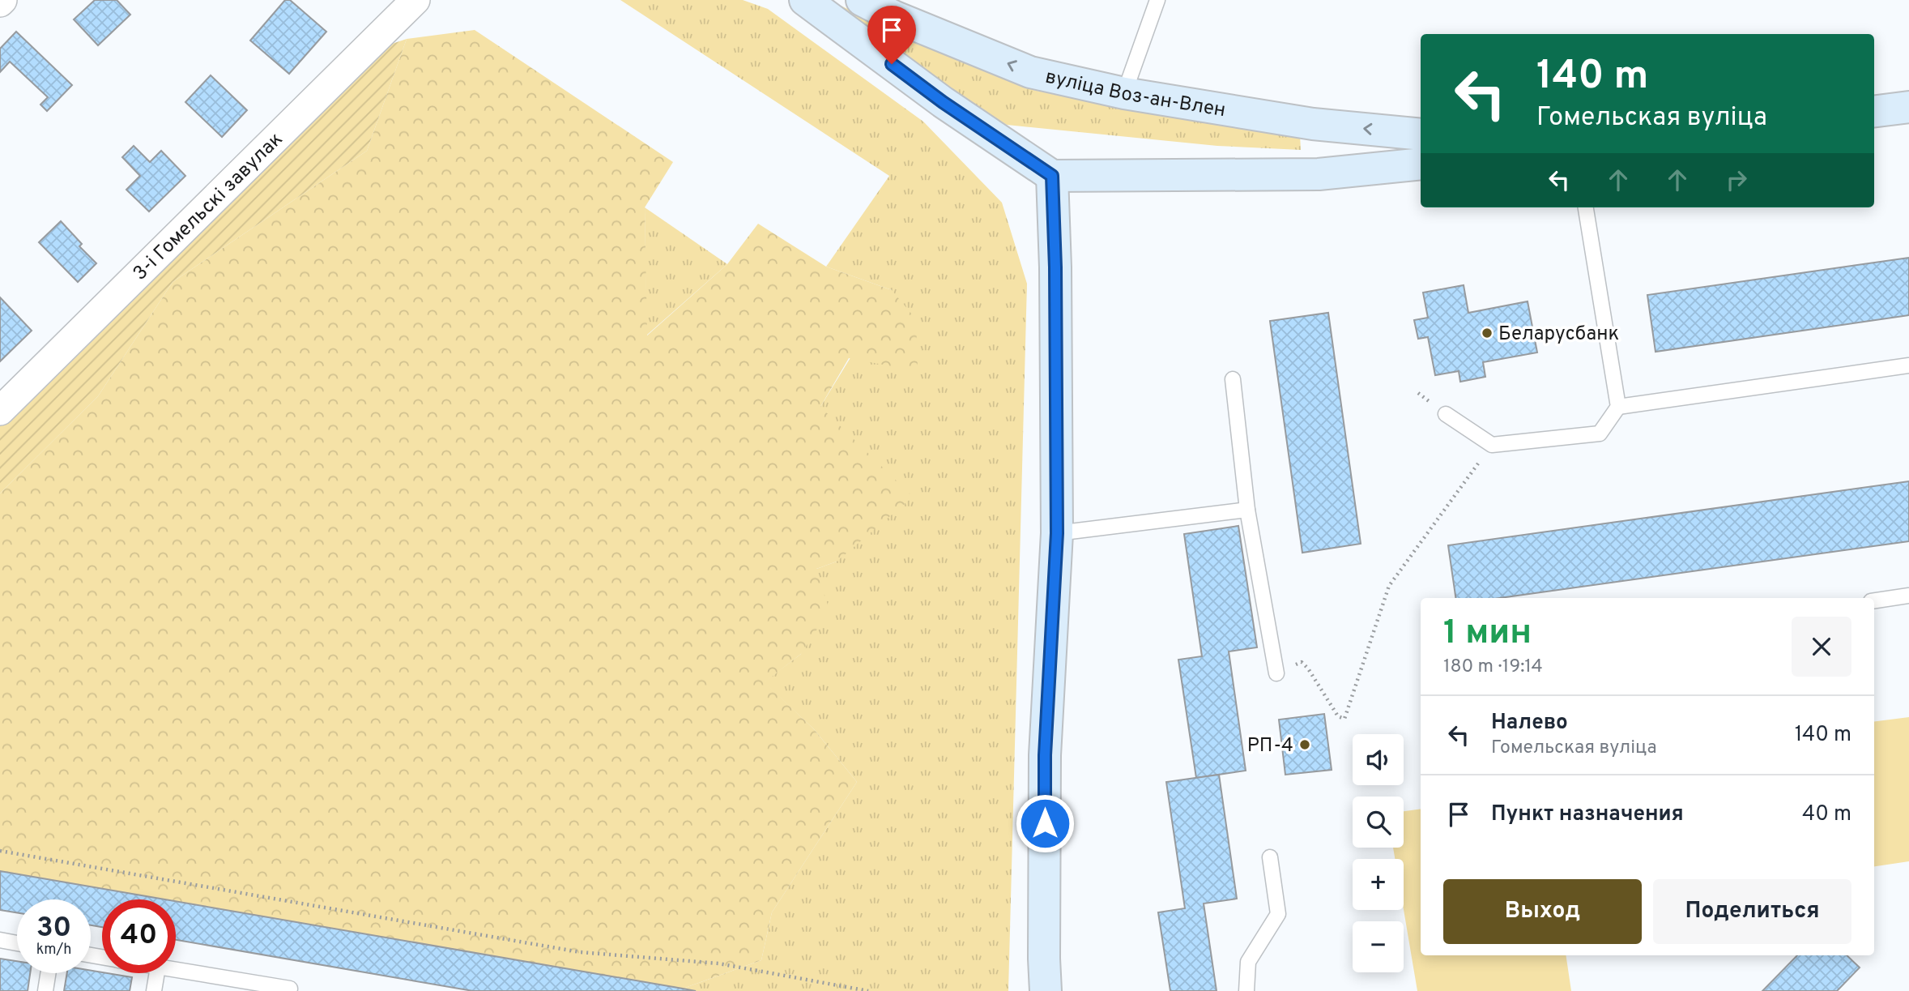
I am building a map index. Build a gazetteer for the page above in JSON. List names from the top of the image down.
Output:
{
  "streets": {
    "main road": ["вуліца Воз-ан-Влен"],
    "street": ["3-і Гомельскі завулак"]
  },
  "places": ["Беларусбанк", "РП-4"],
  "page": {
    "turn": ["140 m", "Гомельская вуліца"],
    "heading": ["1 мин", "180 m · 19:14"],
    "list": [
      {
        "name": "Налево",
        "note": "Гомельская вуліца",
        "value": "140 m"
      },
      {
        "name": "Пункт назначения",
        "value": "40 m"
      }
    ],
    "map_buttons": ["+", "−"],
    "buttons": ["Выход", "Поделиться"],
    "speed": "30 km/h",
    "limit": "40"
  }
}
